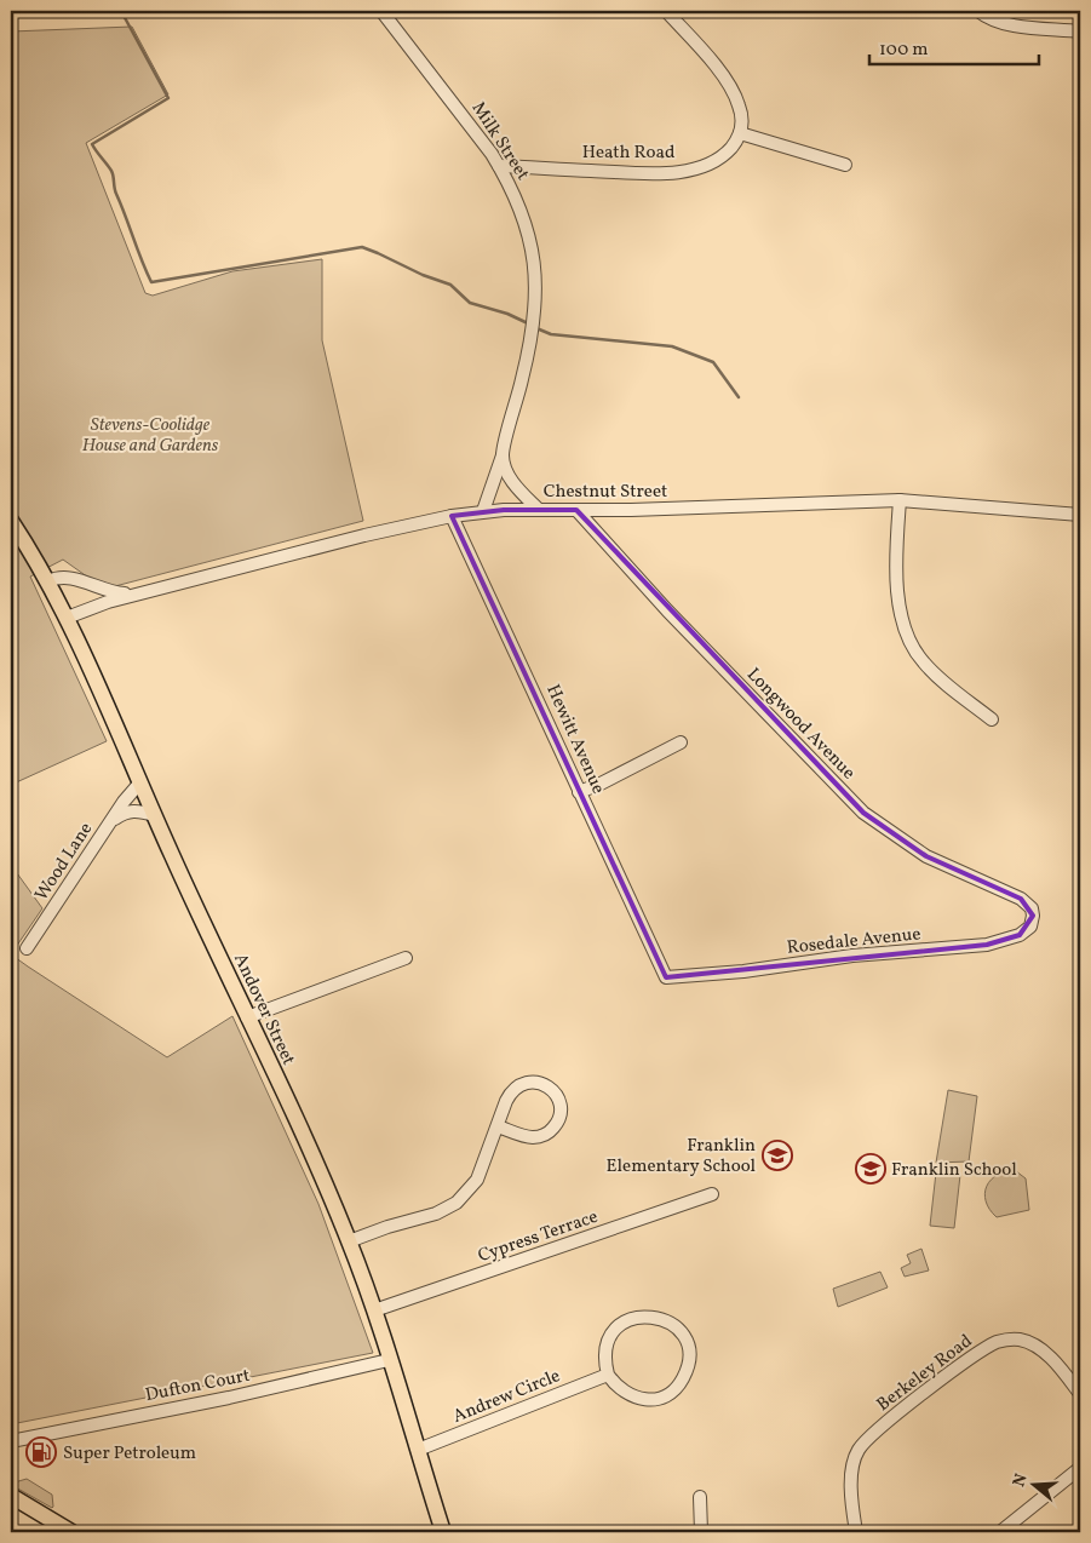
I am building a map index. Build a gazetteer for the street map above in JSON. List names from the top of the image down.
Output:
{
  "streets": {
    "main road": ["Andover Street"],
    "street": [
      "Milk Street",
      "Heath Road",
      "Chestnut Street",
      "Longwood Avenue",
      "Hewitt Avenue",
      "Wood Lane",
      "Rosedale Avenue",
      "Cypress Terrace",
      "Berkeley Road",
      "Dufton Court",
      "Andrew Circle"
    ]
  },
  "crossings": [
    ["Milk Street", "Heath Road"],
    ["Milk Street", "Chestnut Street"],
    ["Chestnut Street", "Longwood Avenue"],
    ["Chestnut Street", "Hewitt Avenue"],
    ["Chestnut Street", "Andover Street"],
    ["Longwood Avenue", "Rosedale Avenue"],
    ["Hewitt Avenue", "Rosedale Avenue"],
    ["Wood Lane", "Andover Street"],
    ["Andover Street", "Cypress Terrace"],
    ["Andover Street", "Dufton Court"],
    ["Andover Street", "Andrew Circle"]
  ],
  "parks": ["Stevens-Coolidge House and Gardens"],
  "places": {
    "school or university": ["Franklin Elementary School", "Franklin School"],
    "fuel station": ["Super Petroleum"]
  },
  "scale_bar": "100 m",
  "north": "left"
}
